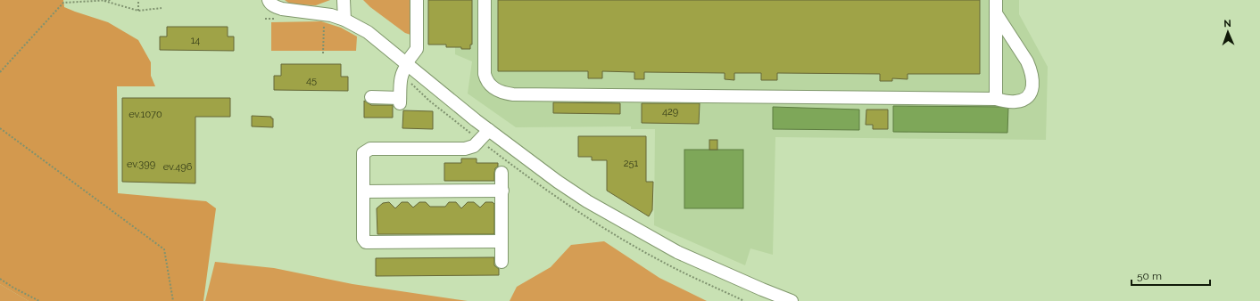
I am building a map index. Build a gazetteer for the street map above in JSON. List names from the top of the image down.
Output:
{
  "house_numbers": [
    "14",
    "45",
    "429",
    "ev.1070",
    "251",
    "ev.399",
    "ev.496"
  ],
  "scale_bar": "50 m",
  "north": "top"
}
